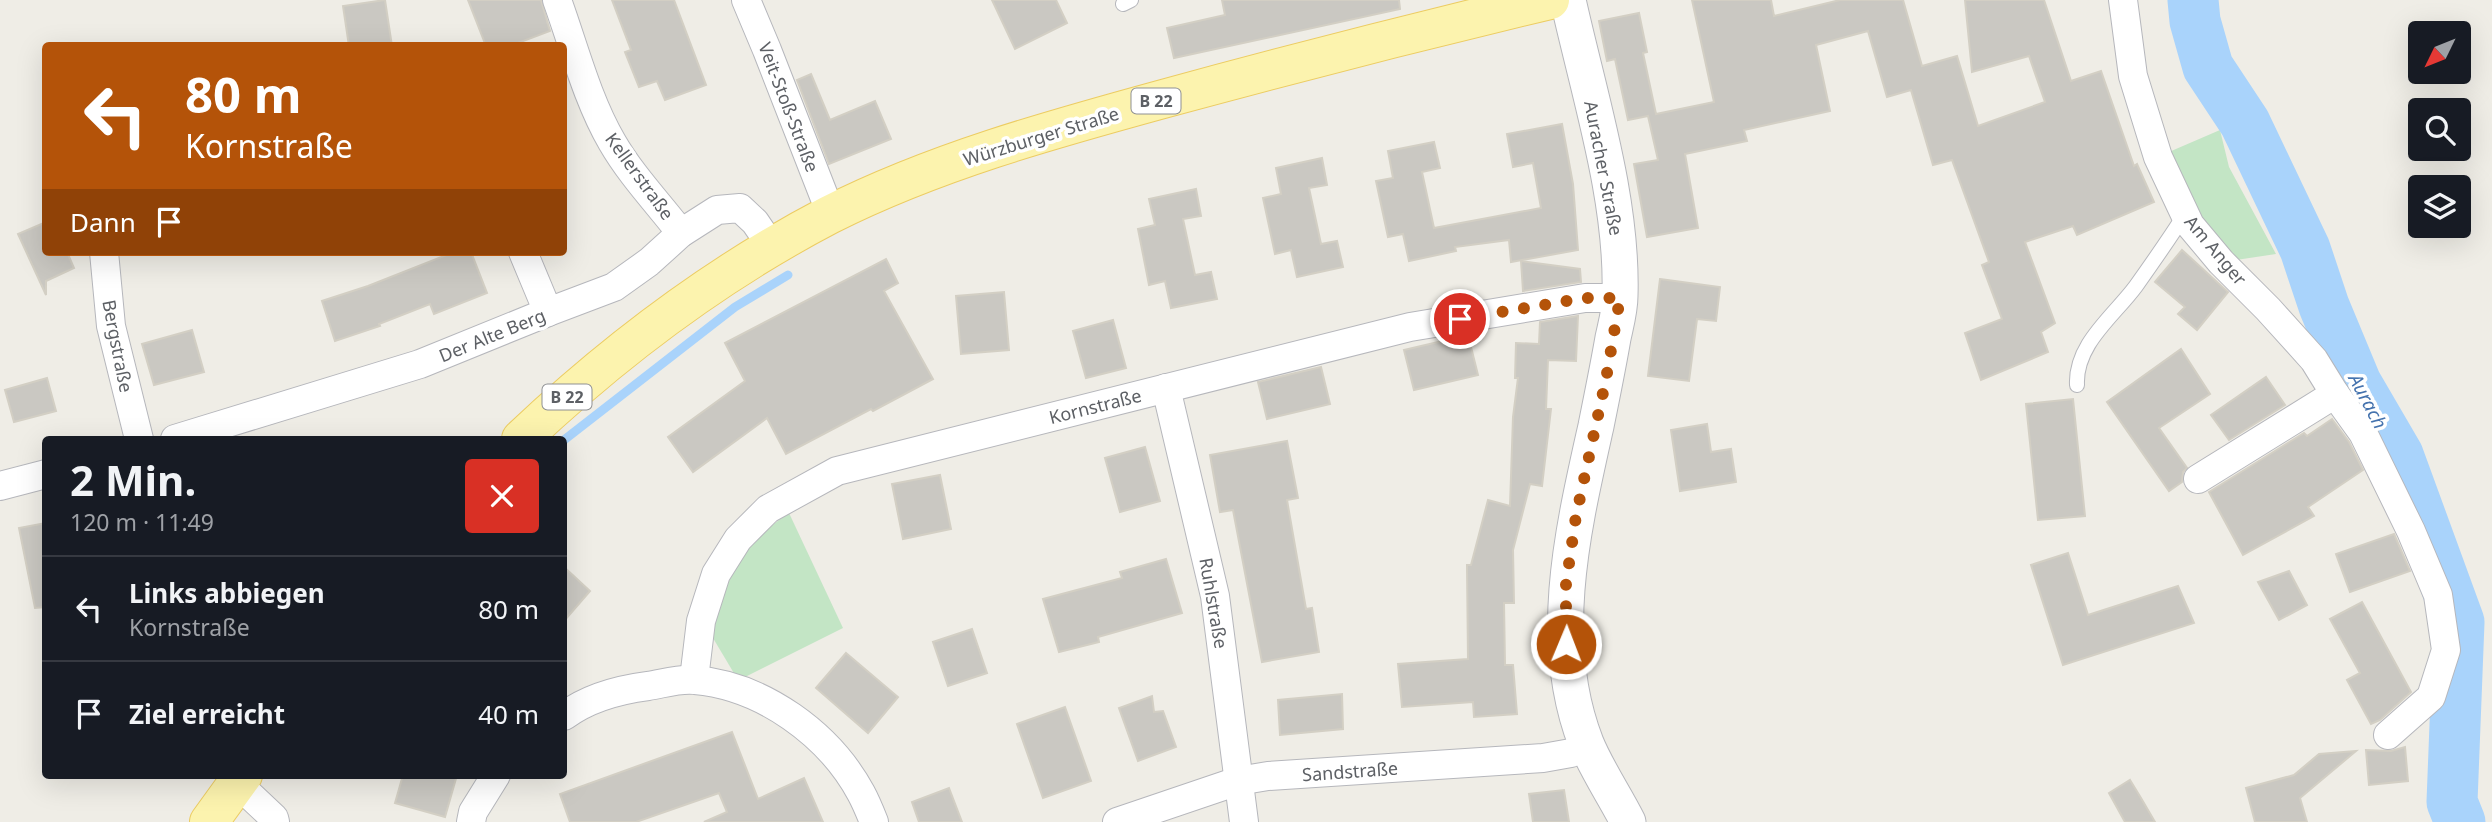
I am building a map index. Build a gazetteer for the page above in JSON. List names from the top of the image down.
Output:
{
  "streets": {
    "main road": ["B 22", "Würzburger Straße"],
    "street": [
      "Veit-Stoß-Straße",
      "Auracher Straße",
      "Kellerstraße",
      "Am Anger",
      "Der Alte Berg",
      "Bergstraße",
      "Kornstraße",
      "Ruhlstraße",
      "Sandstraße"
    ]
  },
  "crossings": [
    ["Veit-Stoß-Straße", "Würzburger Straße"],
    ["Würzburger Straße", "Der Alte Berg"],
    ["Auracher Straße", "Kornstraße"],
    ["Auracher Straße", "Sandstraße"],
    ["Kellerstraße", "Der Alte Berg"],
    ["Kornstraße", "Ruhlstraße"],
    ["Ruhlstraße", "Sandstraße"]
  ],
  "water": ["Aurach"],
  "north": "bottom left",
  "page": {
    "turn": ["80 m", "Kornstraße"],
    "then": "Dann",
    "heading": ["2 Min.", "120 m · 11:49"],
    "list": [
      {
        "name": "Links abbiegen",
        "note": "Kornstraße",
        "value": "80 m"
      },
      {
        "name": "Ziel erreicht",
        "value": "40 m"
      }
    ]
  }
}
